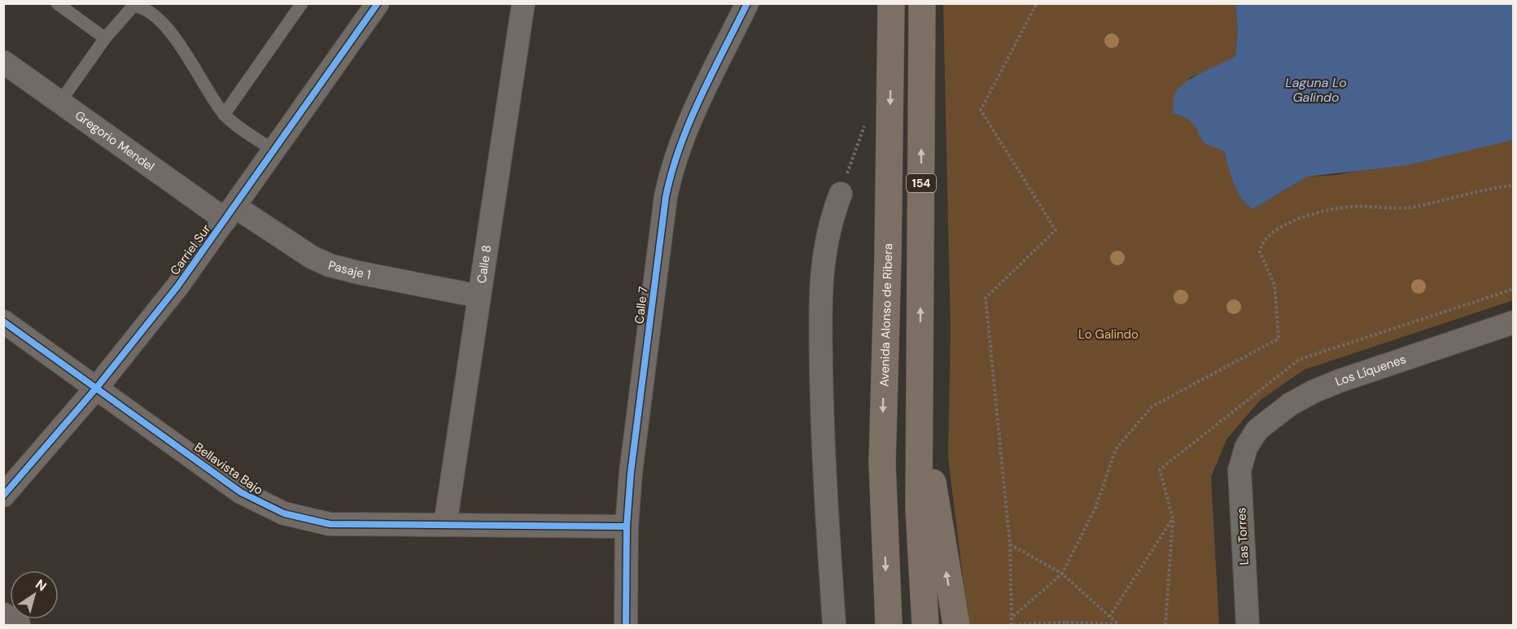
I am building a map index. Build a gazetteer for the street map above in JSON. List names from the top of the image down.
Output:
{
  "streets": {
    "highway": ["154", "Avenida Alonso de Ribera"],
    "street": [
      "Gregorio Mendel",
      "Carriel Sur",
      "Calle 8",
      "Pasaje 1",
      "Calle 7",
      "Los Líquenes",
      "Bellavista Bajo",
      "Las Torres"
    ]
  },
  "crossings": [
    ["Gregorio Mendel", "Carriel Sur"],
    ["Gregorio Mendel", "Pasaje 1"],
    ["Carriel Sur", "Pasaje 1"],
    ["Carriel Sur", "Bellavista Bajo"],
    ["Calle 8", "Pasaje 1"],
    ["Calle 8", "Bellavista Bajo"],
    ["Calle 7", "Bellavista Bajo"],
    ["Los Líquenes", "Las Torres"]
  ],
  "water": ["Laguna Lo Galindo"],
  "parks": ["Lo Galindo"],
  "north": "top right"
}
